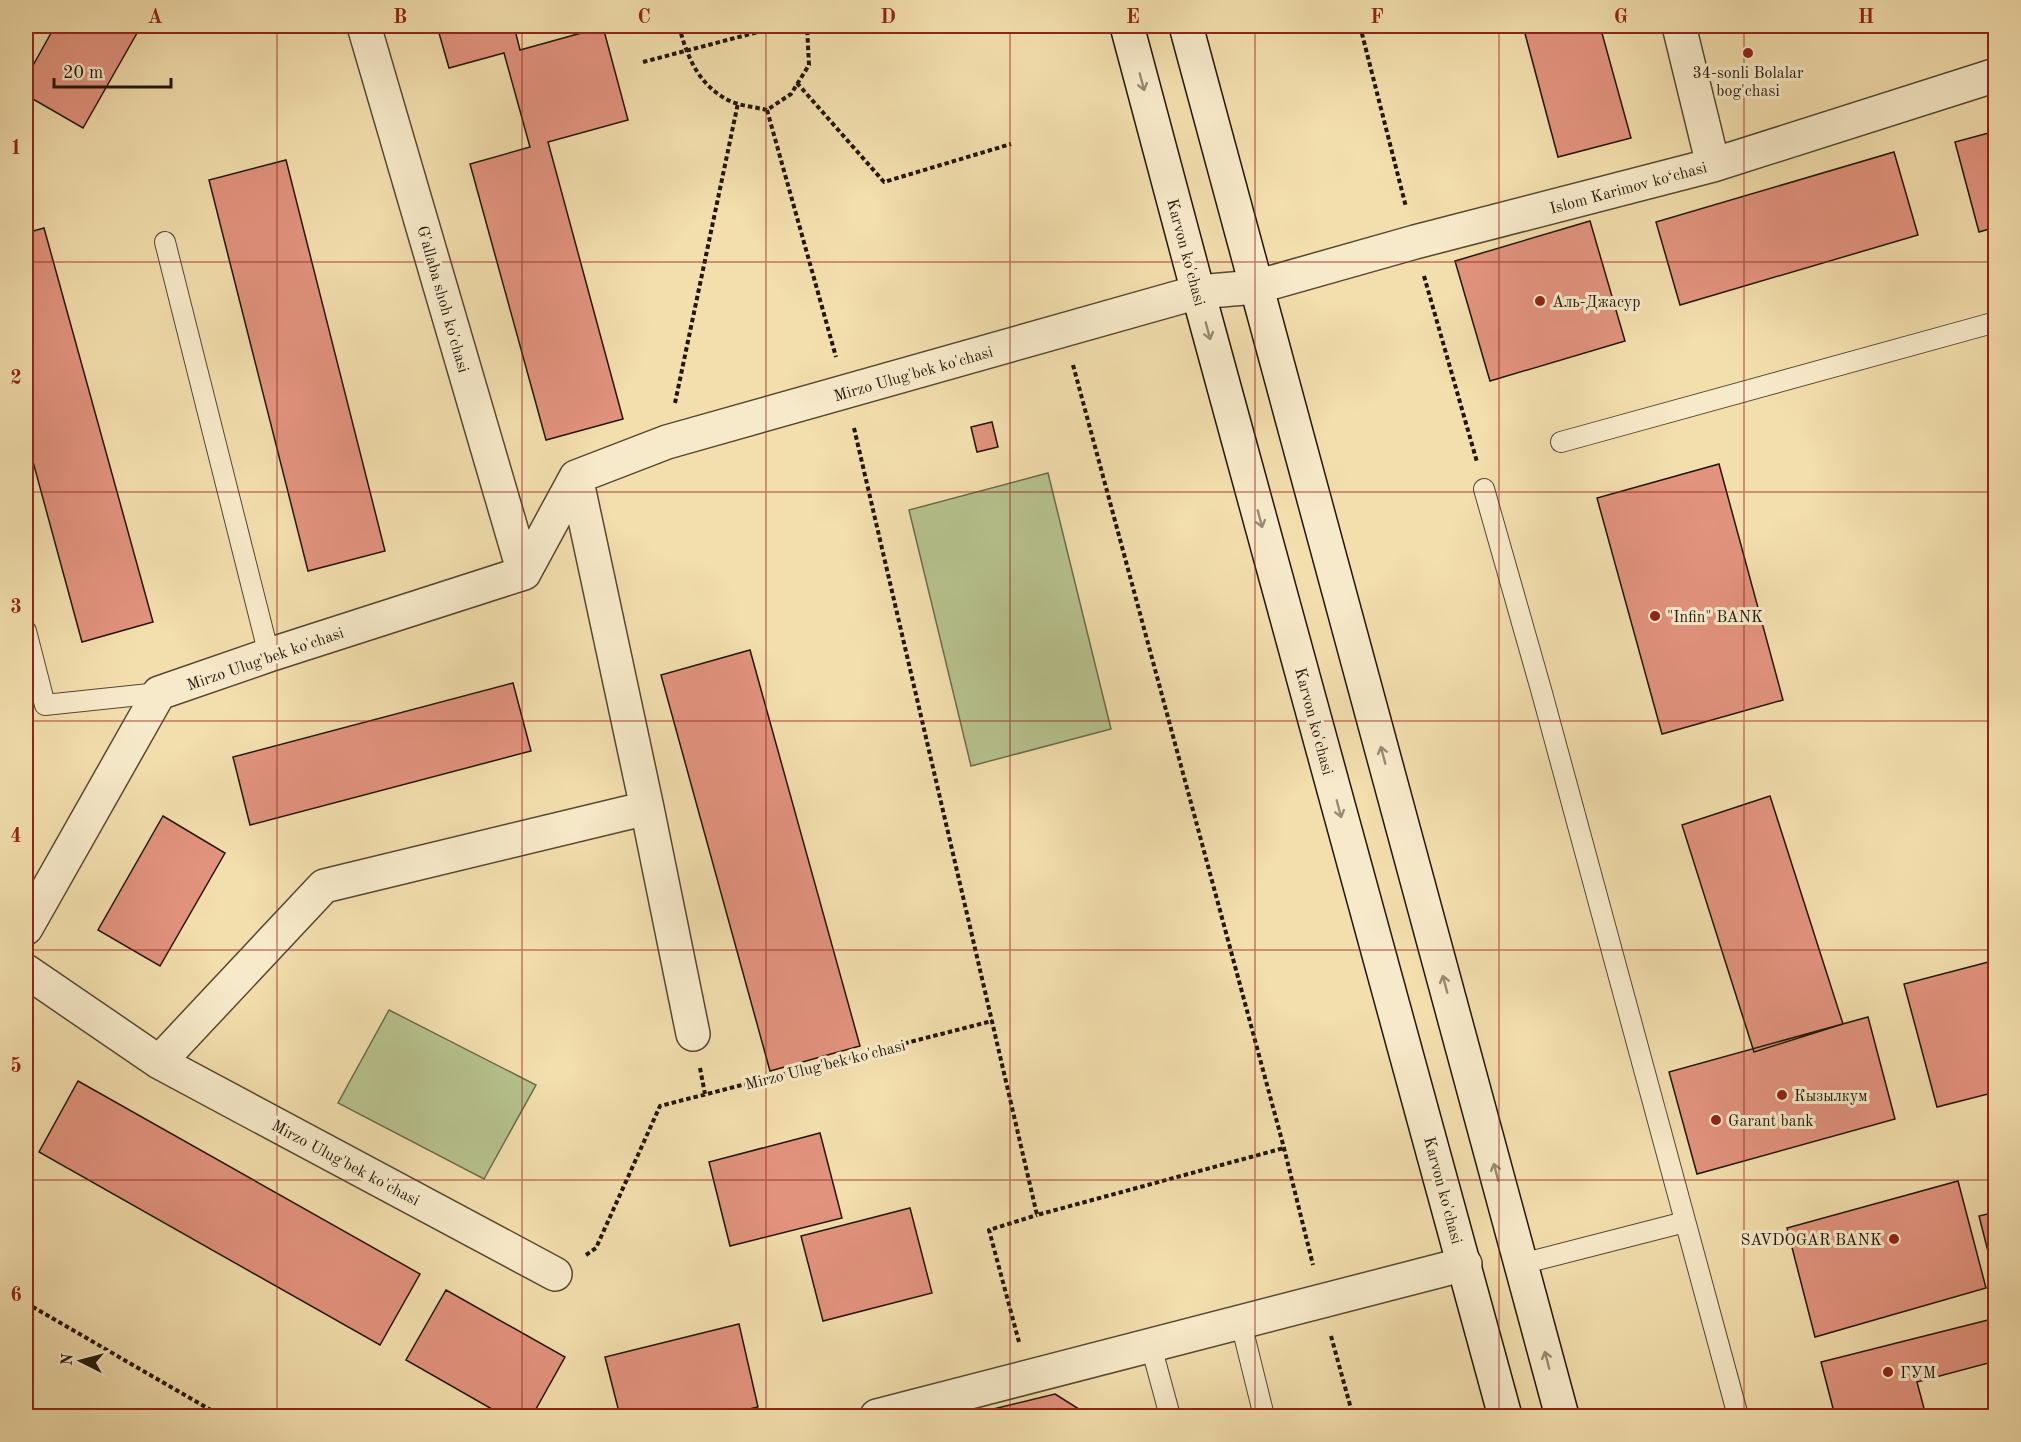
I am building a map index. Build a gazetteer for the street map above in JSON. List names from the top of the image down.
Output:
{
  "streets": {
    "street": [
      "Islom Karimov ko‘chasi",
      "Karvon ko'chasi",
      "G'allaba shoh ko'chasi",
      "Mirzo Ulug'bek ko'chasi"
    ]
  },
  "crossings": [
    ["Islom Karimov ko‘chasi", "Mirzo Ulug'bek ko'chasi"],
    ["Karvon ko'chasi", "Mirzo Ulug'bek ko'chasi"],
    ["G'allaba shoh ko'chasi", "Mirzo Ulug'bek ko'chasi"]
  ],
  "places": [
    "34-sonli Bolalar bog'chasi",
    "Аль-Джасур",
    "\"Infin\" BANK",
    "Кызылкум",
    "Garant bank",
    "SAVDOGAR BANK",
    "ГУМ"
  ],
  "scale_bar": "20 m",
  "north": "left",
  "grid": {
    "columns": [
      "A",
      "B",
      "C",
      "D",
      "E",
      "F",
      "G",
      "H"
    ],
    "rows": [
      "1",
      "2",
      "3",
      "4",
      "5",
      "6"
    ]
  }
}
